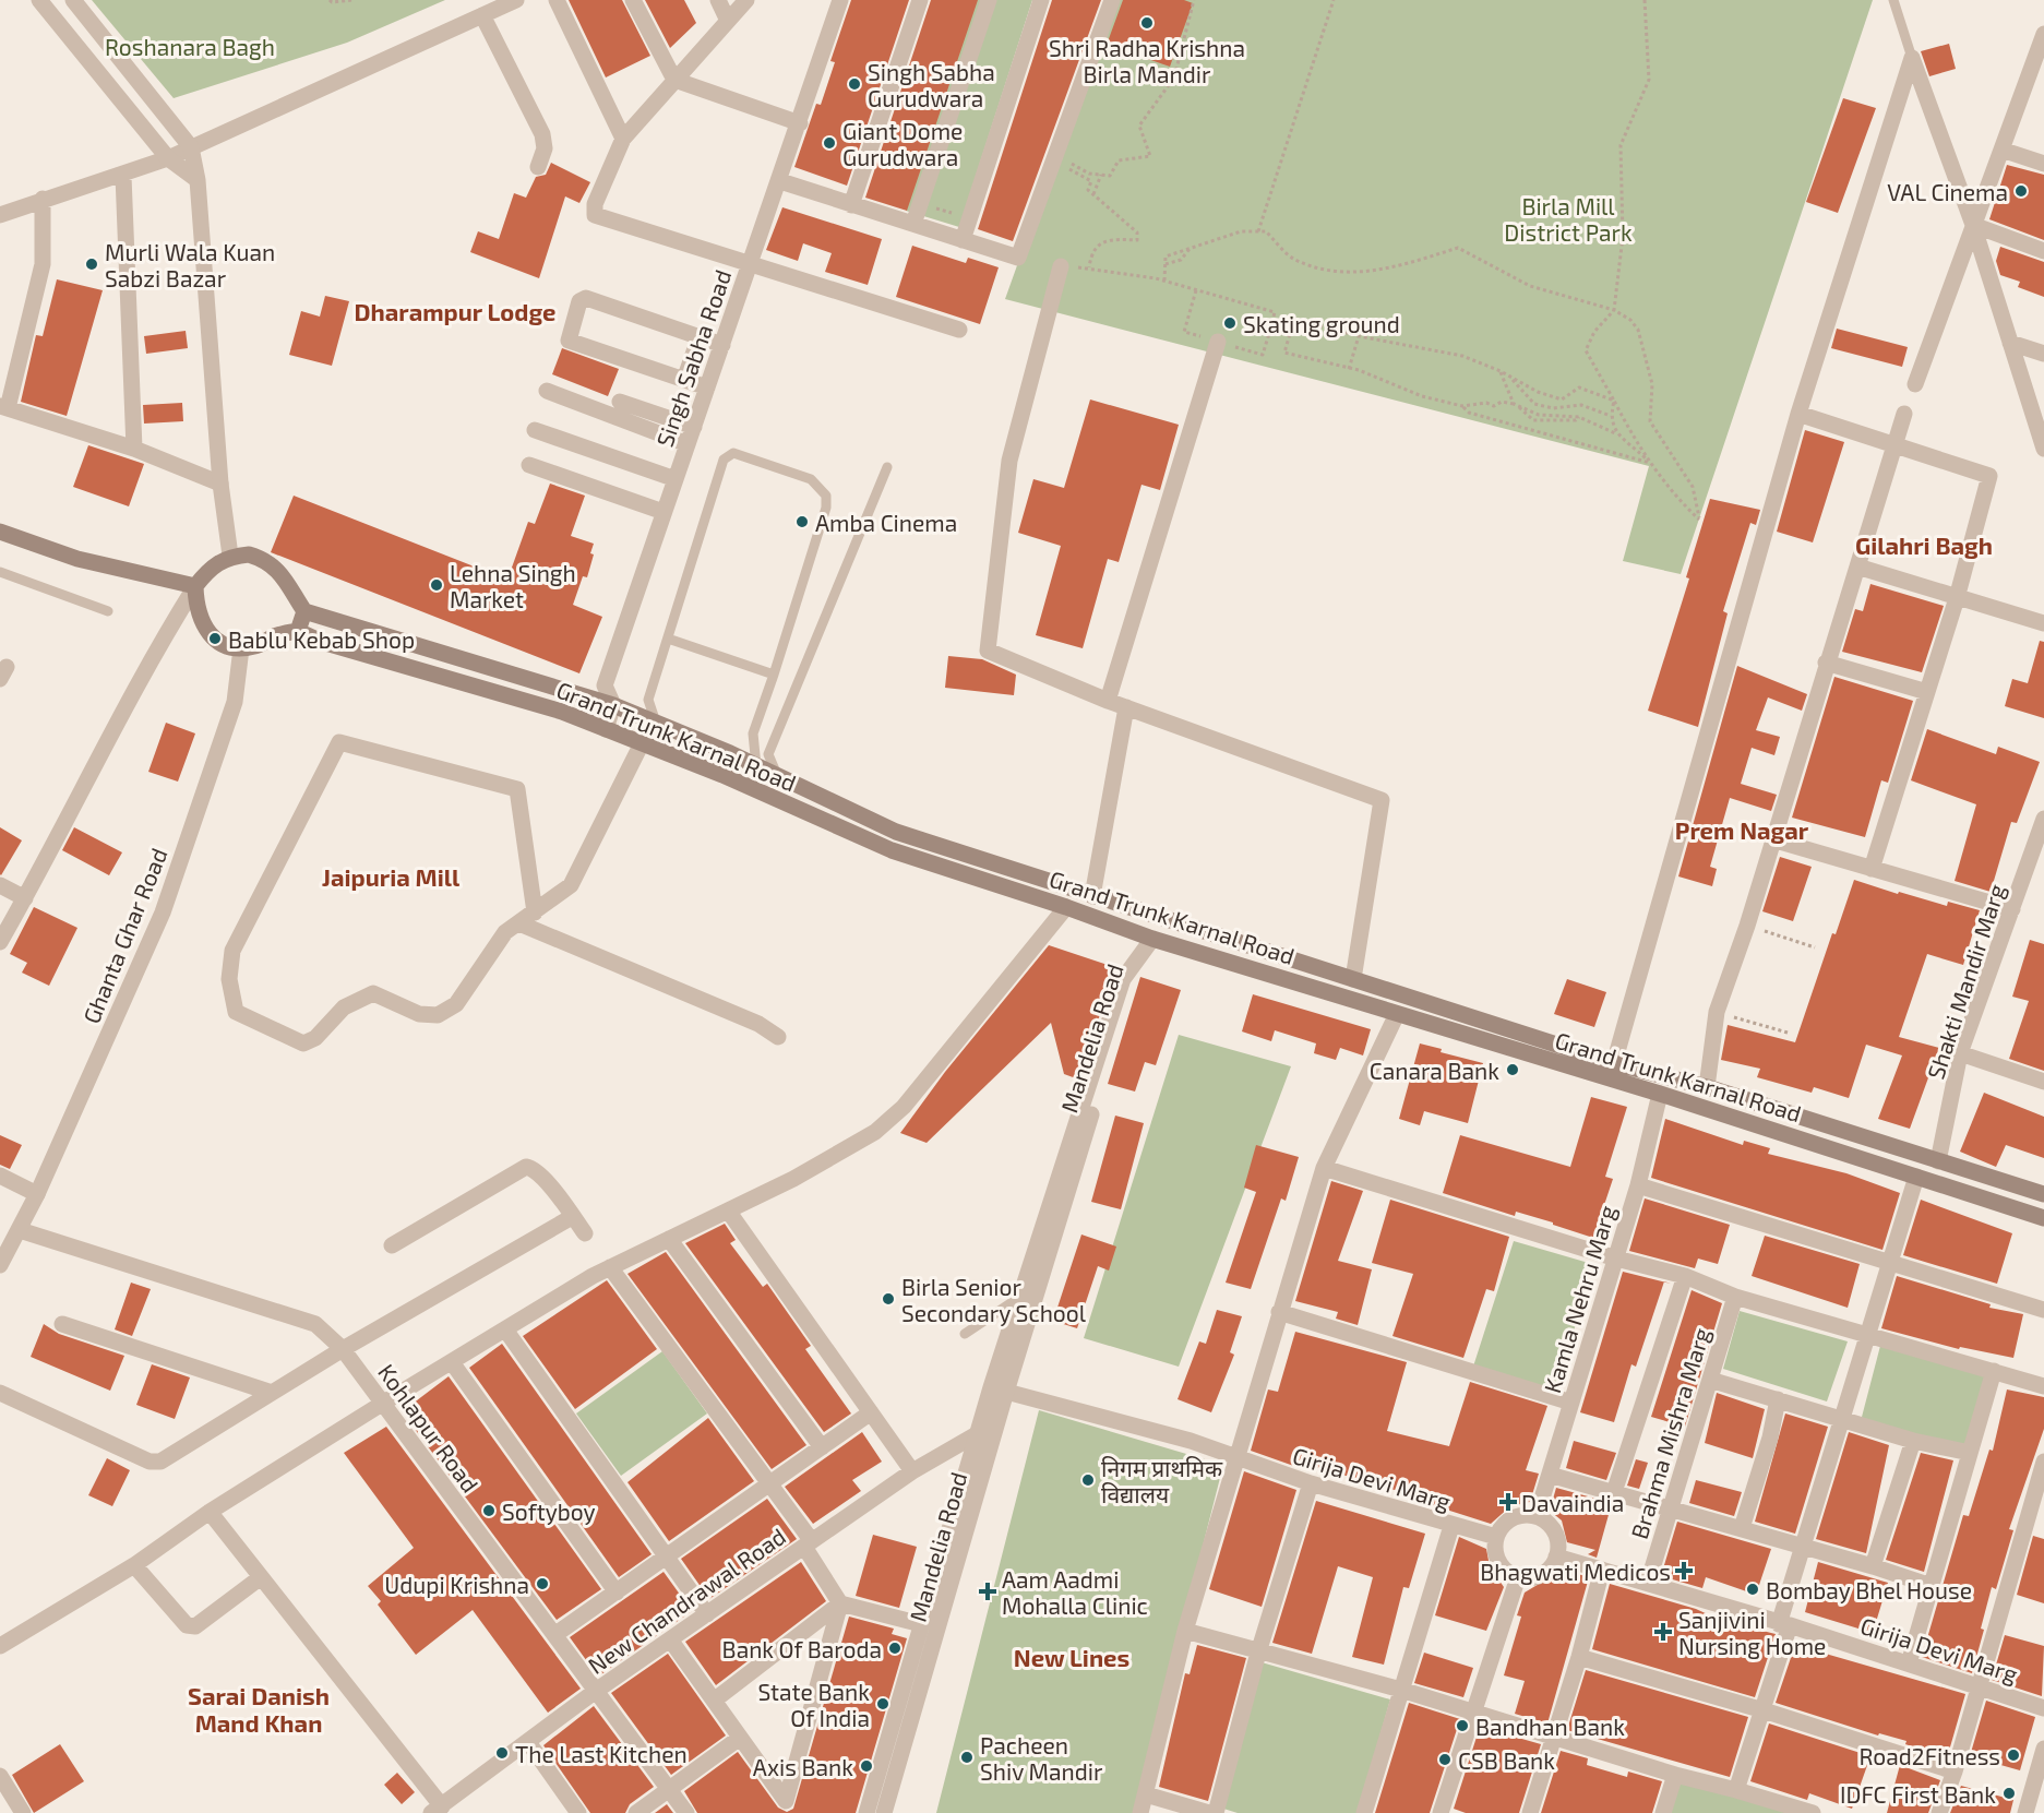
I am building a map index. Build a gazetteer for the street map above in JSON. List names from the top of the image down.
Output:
{
  "streets": {
    "main road": ["Grand Trunk Karnal Road"],
    "street": [
      "Singh Sabha Road",
      "Ghanta Ghar Road",
      "Shakti Mandir Marg",
      "Mandelia Road",
      "Kamla Nehru Marg",
      "Kohlapur Road",
      "Brahma Mishra Marg",
      "Girija Devi Marg",
      "New Chandrawal Road"
    ]
  },
  "crossings": [
    ["Singh Sabha Road", "Grand Trunk Karnal Road"],
    ["Grand Trunk Karnal Road", "Ghanta Ghar Road"],
    ["Grand Trunk Karnal Road", "Shakti Mandir Marg"],
    ["Grand Trunk Karnal Road", "Mandelia Road"],
    ["Grand Trunk Karnal Road", "Kamla Nehru Marg"],
    ["Ghanta Ghar Road", "Kohlapur Road"],
    ["Mandelia Road", "Girija Devi Marg"],
    ["Mandelia Road", "New Chandrawal Road"],
    ["Kamla Nehru Marg", "Girija Devi Marg"],
    ["Kohlapur Road", "New Chandrawal Road"],
    ["Brahma Mishra Marg", "Girija Devi Marg"]
  ],
  "districts": [
    "Dharampur Lodge",
    "Gilahri Bagh",
    "Prem Nagar",
    "Jaipuria Mill",
    "New Lines",
    "Sarai Danish Mand Khan"
  ],
  "parks": ["Roshanara Bagh", "Birla Mill District Park"],
  "places": {
    "other": [
      "Shri Radha Krishna Birla Mandir",
      "Singh Sabha Gurudwara",
      "Giant Dome Gurudwara",
      "VAL Cinema",
      "Murli Wala Kuan Sabzi Bazar",
      "Skating ground",
      "Amba Cinema",
      "Lehna Singh Market",
      "Bablu Kebab Shop",
      "Canara Bank",
      "Birla Senior Secondary School",
      "निगम प्राथमिक विद्यालय",
      "Softyboy",
      "Udupi Krishna",
      "Bombay Bhel House",
      "Bank Of Baroda",
      "State Bank Of India",
      "Bandhan Bank",
      "The Last Kitchen",
      "Road2Fitness",
      "Pacheen Shiv Mandir",
      "CSB Bank",
      "Axis Bank",
      "IDFC First Bank"
    ],
    "health": [
      "Davaindia",
      "Bhagwati Medicos",
      "Aam Aadmi Mohalla Clinic",
      "Sanjivini Nursing Home"
    ]
  }
}
